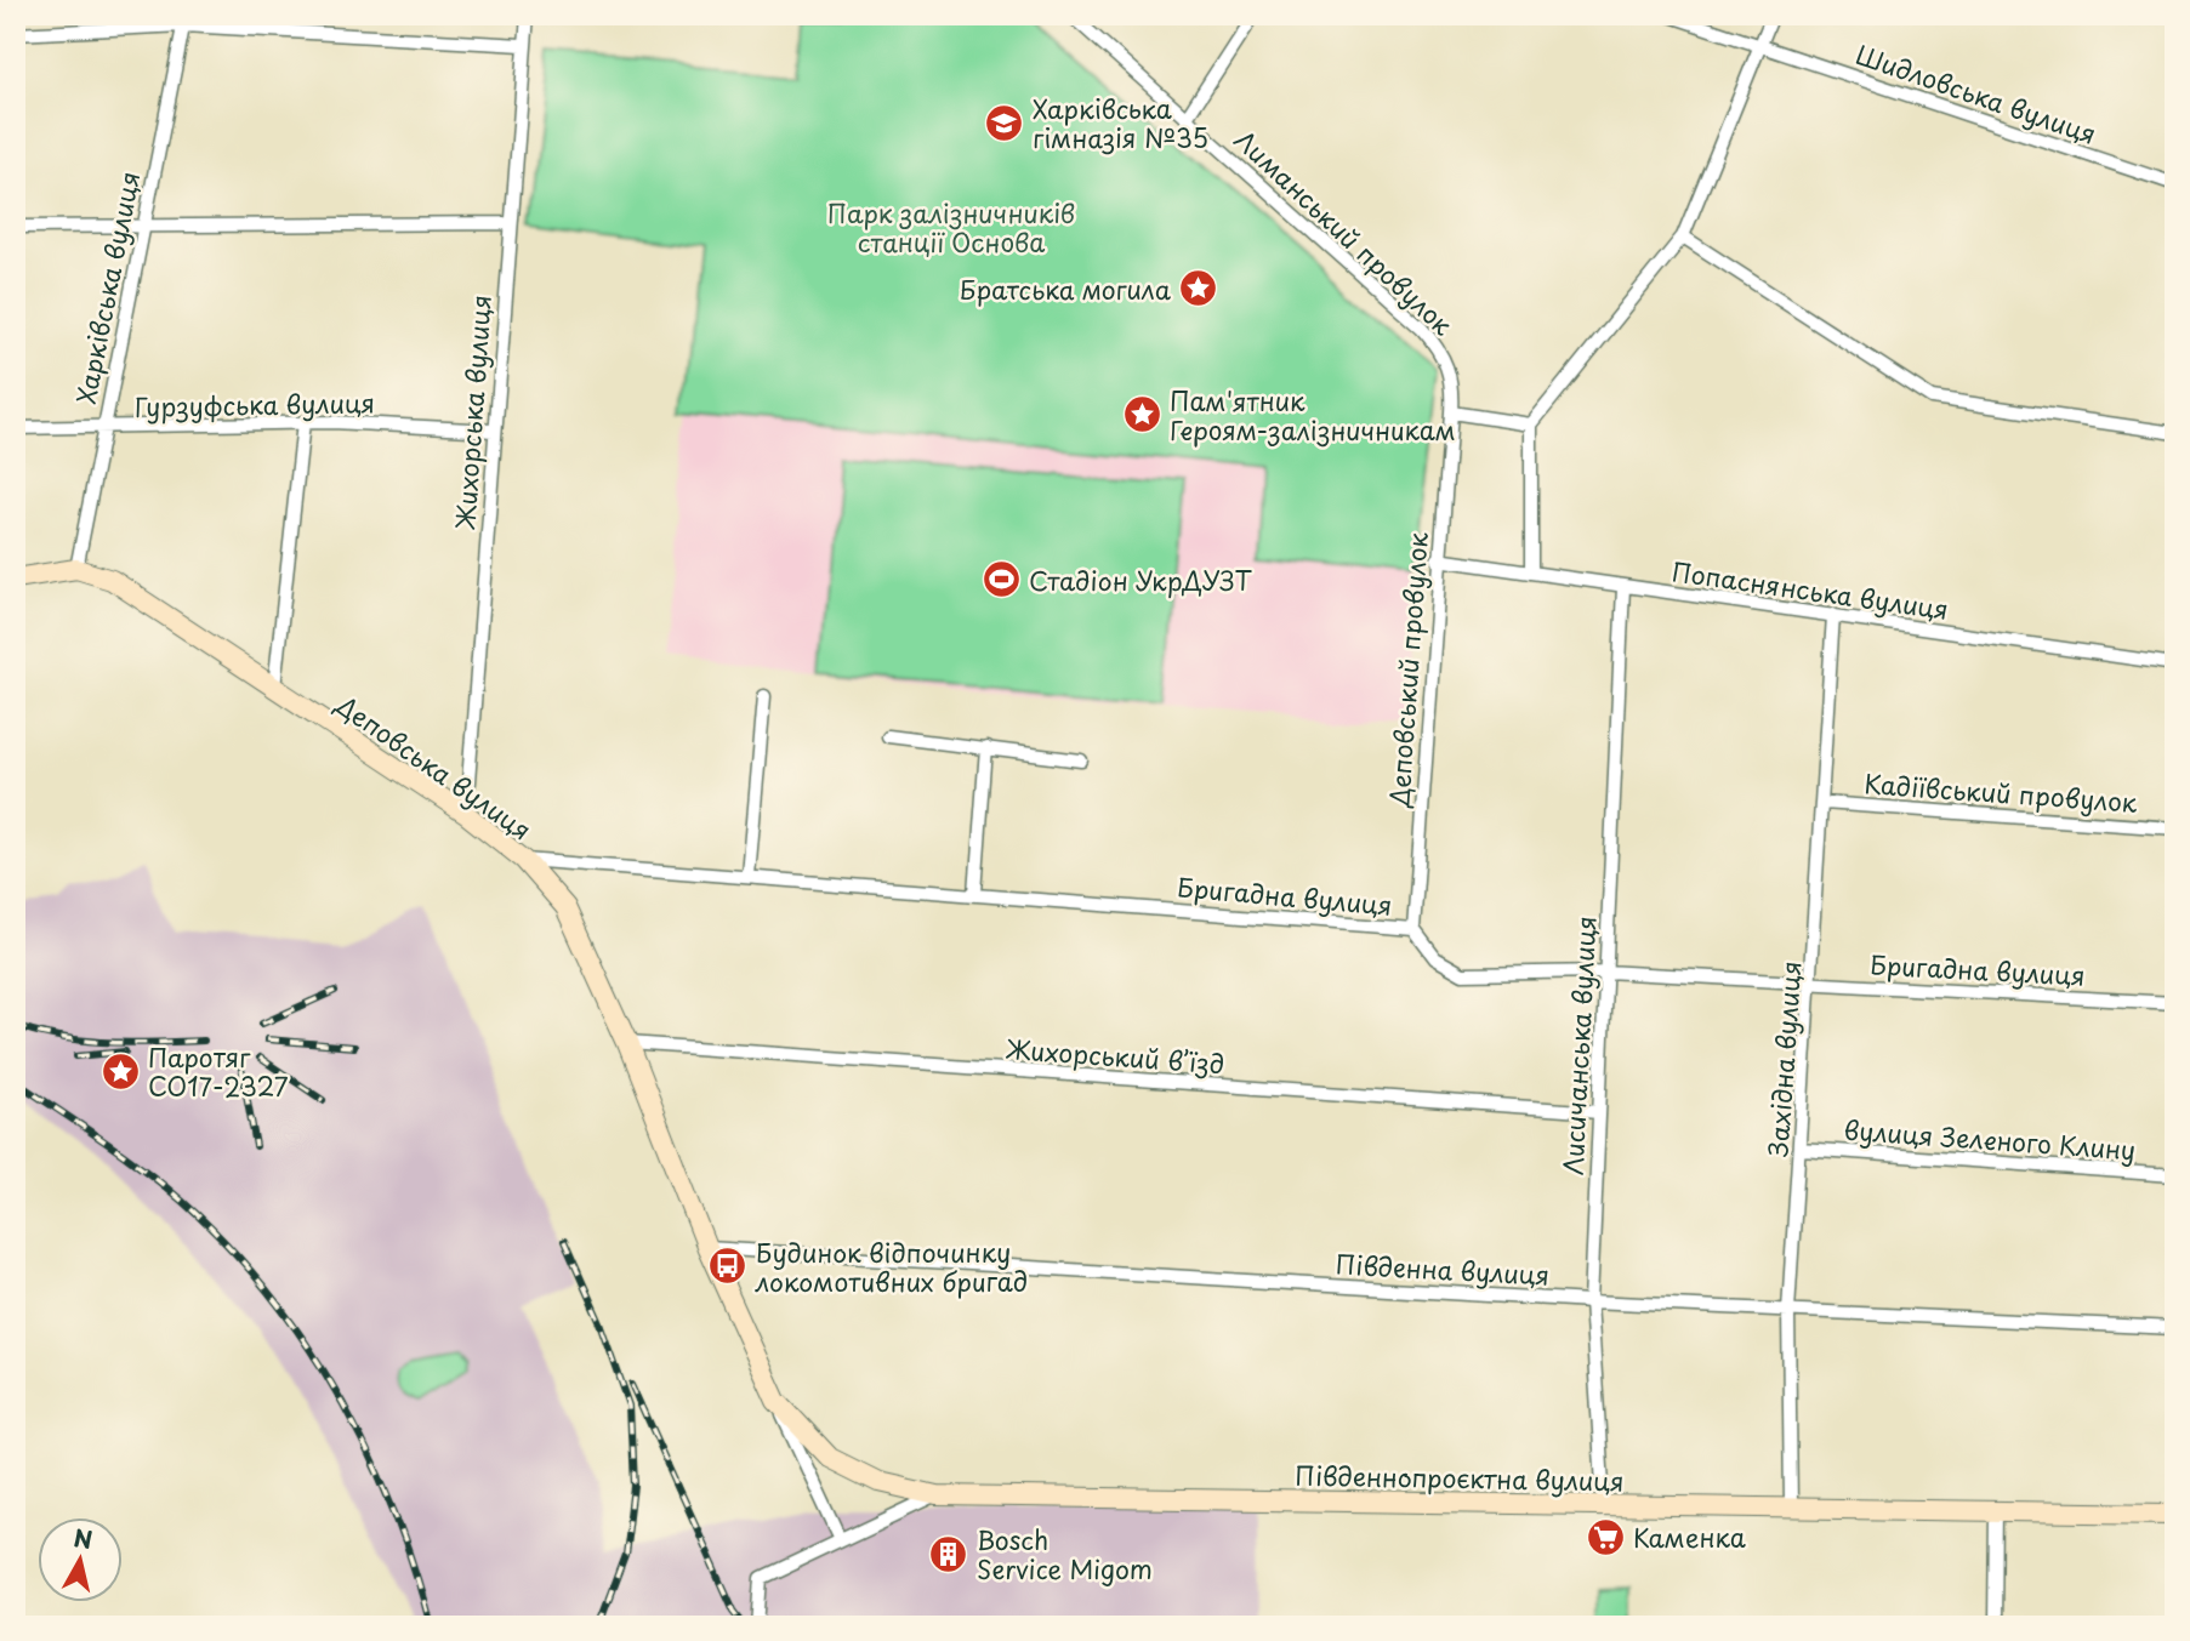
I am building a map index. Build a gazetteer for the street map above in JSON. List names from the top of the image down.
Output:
{
  "streets": {
    "main road": ["Деповська вулиця", "Південнопроєктна вулиця"],
    "street": [
      "Шидловська вулиця",
      "Лиманський провулок",
      "Харківська вулиця",
      "Гурзуфська вулиця",
      "Жихорська вулиця",
      "Попаснянська вулиця",
      "Деповський провулок",
      "Кадіївський провулок",
      "Бригадна вулиця",
      "Лисичанська вулиця",
      "Жихорський в’їзд",
      "Західна вулиця",
      "вулиця Зеленого Клину",
      "Південна вулиця"
    ]
  },
  "crossings": [
    ["Лиманський провулок", "Деповський провулок"],
    ["Харківська вулиця", "Гурзуфська вулиця"],
    ["Харківська вулиця", "Деповська вулиця"],
    ["Гурзуфська вулиця", "Жихорська вулиця"],
    ["Жихорська вулиця", "Деповська вулиця"],
    ["Попаснянська вулиця", "Деповський провулок"],
    ["Попаснянська вулиця", "Лисичанська вулиця"],
    ["Попаснянська вулиця", "Західна вулиця"],
    ["Деповський провулок", "Бригадна вулиця"],
    ["Деповська вулиця", "Бригадна вулиця"],
    ["Деповська вулиця", "Жихорський в’їзд"],
    ["Деповська вулиця", "Південна вулиця"],
    ["Деповська вулиця", "Південнопроєктна вулиця"],
    ["Кадіївський провулок", "Західна вулиця"],
    ["Бригадна вулиця", "Лисичанська вулиця"],
    ["Бригадна вулиця", "Західна вулиця"],
    ["Лисичанська вулиця", "Жихорський в’їзд"],
    ["Лисичанська вулиця", "Південна вулиця"],
    ["Лисичанська вулиця", "Південнопроєктна вулиця"],
    ["Західна вулиця", "вулиця Зеленого Клину"],
    ["Західна вулиця", "Південна вулиця"],
    ["Західна вулиця", "Південнопроєктна вулиця"]
  ],
  "parks": ["Парк залізничників станції Основа"],
  "places": {
    "school or university": ["Харківська гімназія №35"],
    "place": ["Братська могила", "Пам'ятник Героям-залізничникам", "Паротяг СО17-2327"],
    "sports": ["Стадіон УкрДУЗТ"],
    "bus stop": ["Будинок відпочинку локомотивних бригад"],
    "supermarket": ["Каменка"],
    "building": ["Bosch Service Migom"]
  },
  "north": "top"
}
